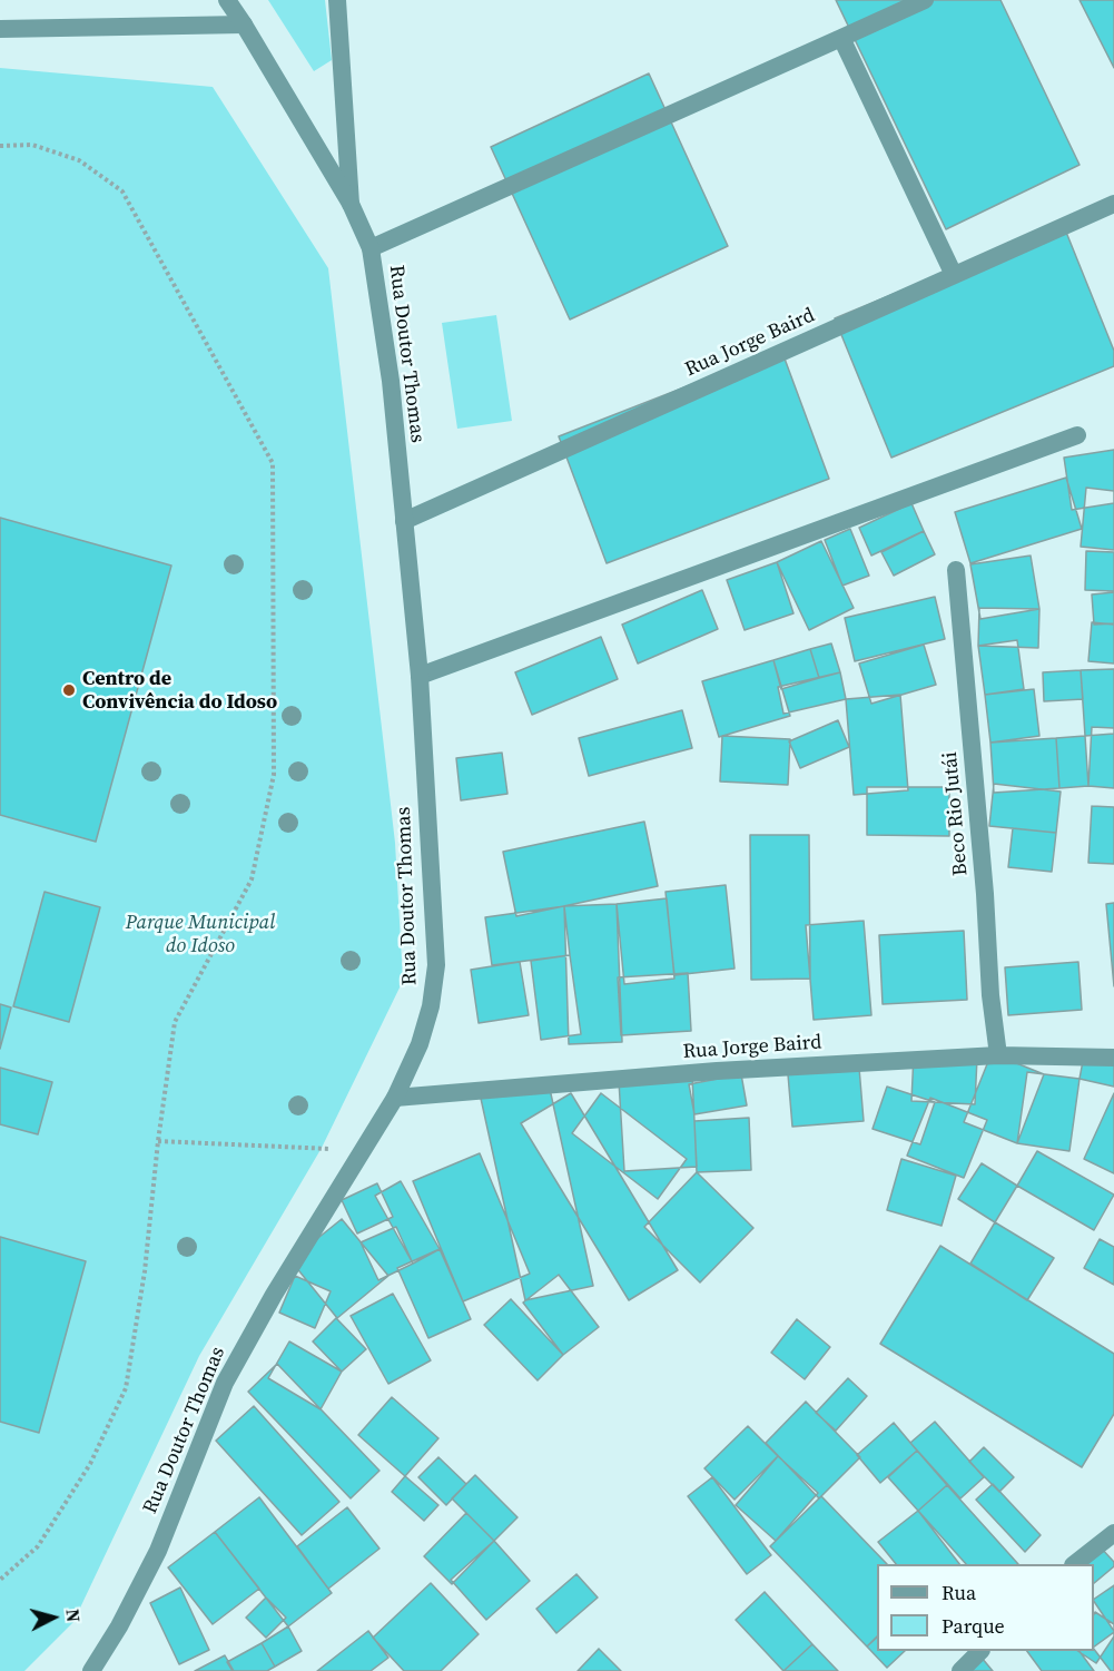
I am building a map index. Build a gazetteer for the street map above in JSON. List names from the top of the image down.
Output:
{
  "streets": {
    "street": ["Rua Jorge Baird", "Rua Doutor Thomas", "Beco Rio Jutái"]
  },
  "crossings": [
    ["Rua Jorge Baird", "Rua Doutor Thomas"],
    ["Rua Jorge Baird", "Beco Rio Jutái"]
  ],
  "parks": ["Parque Municipal do Idoso"],
  "places": ["Centro de Convivência do Idoso"],
  "legend": ["Rua", "Parque"],
  "north": "right"
}
